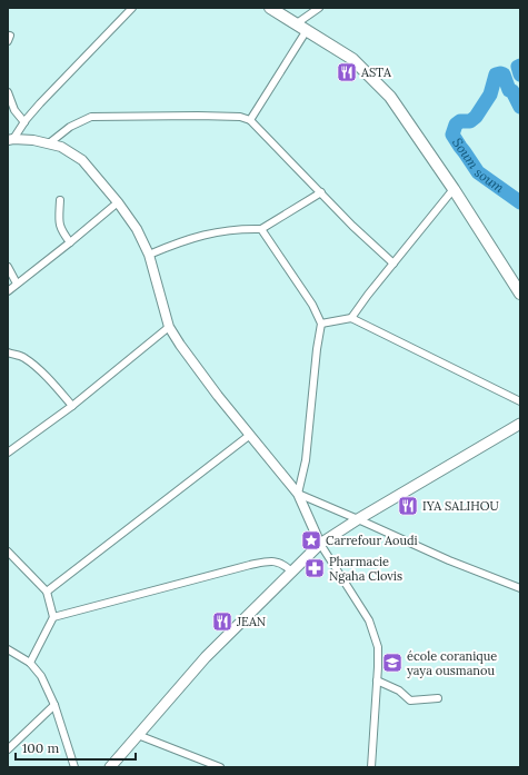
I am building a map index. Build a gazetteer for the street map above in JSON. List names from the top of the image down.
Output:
{
  "water": ["Soum soum"],
  "places": {
    "restaurant": ["ASTA", "IYA SALIHOU", "JEAN"],
    "place": ["Carrefour Aoudi"],
    "pharmacy": ["Pharmacie Ngaha Clovis"],
    "school or university": ["école coranique yaya ousmanou"]
  },
  "scale_bar": "100 m"
}
